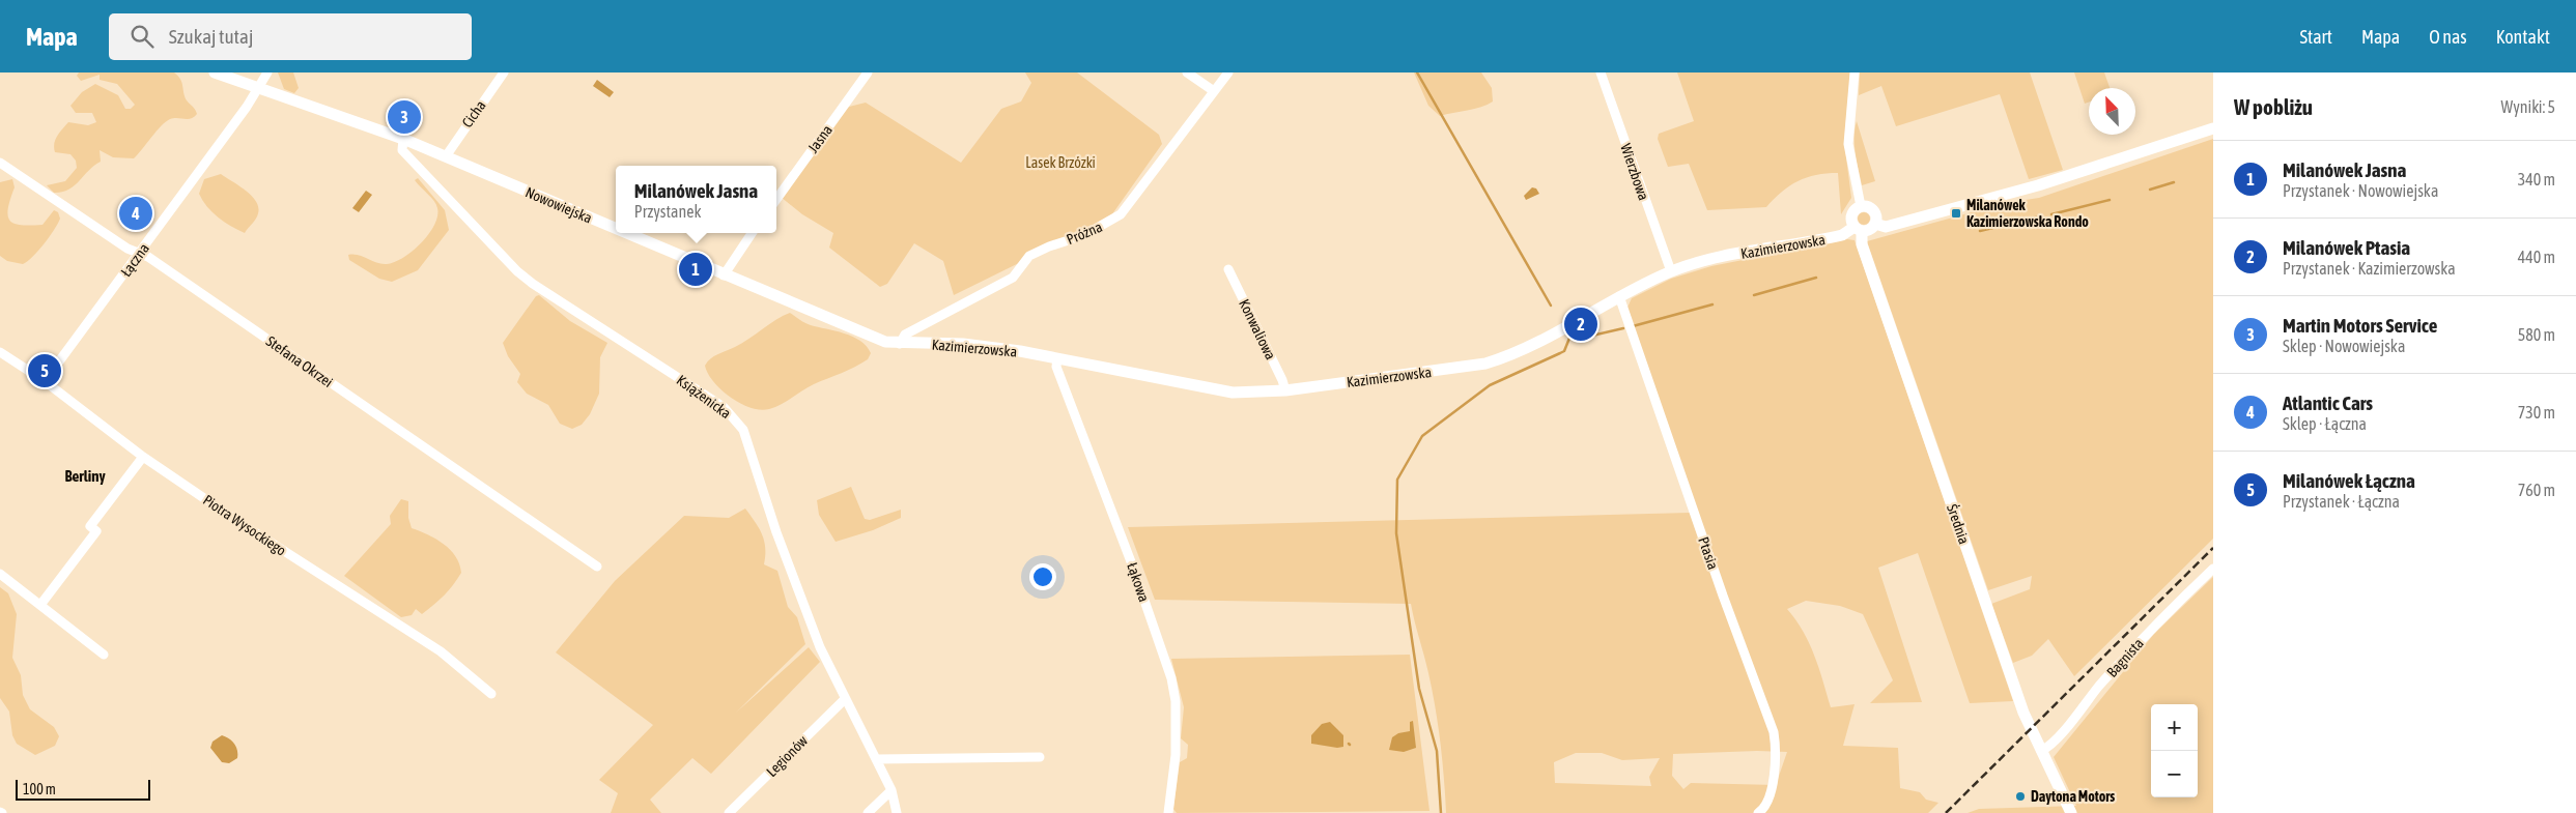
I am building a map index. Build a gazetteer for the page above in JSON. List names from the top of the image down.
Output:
{
  "streets": {
    "street": [
      "Cicha",
      "Jasna",
      "Wierzbowa",
      "Nowowiejska",
      "Próżna",
      "Kazimierzowska",
      "Łączna",
      "Konwaliowa",
      "Stefana Okrzei",
      "Książenicka",
      "Średnia",
      "Piotra Wysockiego",
      "Ptasia",
      "Łąkowa",
      "Bagnista",
      "Legionów"
    ]
  },
  "crossings": [
    ["Cicha", "Nowowiejska"],
    ["Wierzbowa", "Kazimierzowska"],
    ["Nowowiejska", "Próżna"],
    ["Nowowiejska", "Kazimierzowska"],
    ["Nowowiejska", "Łączna"],
    ["Nowowiejska", "Książenicka"],
    ["Próżna", "Kazimierzowska"],
    ["Kazimierzowska", "Konwaliowa"],
    ["Kazimierzowska", "Średnia"],
    ["Kazimierzowska", "Ptasia"],
    ["Kazimierzowska", "Łąkowa"],
    ["Łączna", "Stefana Okrzei"],
    ["Łączna", "Piotra Wysockiego"],
    ["Książenicka", "Legionów"],
    ["Średnia", "Bagnista"]
  ],
  "districts": ["Berliny"],
  "parks": ["Lasek Brzózki"],
  "places": {
    "transit": ["Milanówek Kazimierzowska Rondo"],
    "other": ["Daytona Motors"]
  },
  "scale_bar": "100 m",
  "north": "top left",
  "page": {
    "header": "Mapa",
    "search": "Szukaj tutaj",
    "nav": [
      "Start",
      "Mapa",
      "O nas",
      "Kontakt"
    ],
    "heading": ["W pobliżu", "Wyniki: 5"],
    "pins": [
      "3",
      "4",
      "1",
      "2",
      "5"
    ],
    "list": [
      {
        "mark": "1",
        "name": "Milanówek Jasna",
        "note": "Przystanek · Nowowiejska",
        "value": "340 m"
      },
      {
        "mark": "2",
        "name": "Milanówek Ptasia",
        "note": "Przystanek · Kazimierzowska",
        "value": "440 m"
      },
      {
        "mark": "3",
        "name": "Martin Motors Service",
        "note": "Sklep · Nowowiejska",
        "value": "580 m"
      },
      {
        "mark": "4",
        "name": "Atlantic Cars",
        "note": "Sklep · Łączna",
        "value": "730 m"
      },
      {
        "mark": "5",
        "name": "Milanówek Łączna",
        "note": "Przystanek · Łączna",
        "value": "760 m"
      }
    ],
    "popup": ["Milanówek Jasna", "Przystanek"],
    "map_buttons": ["+", "−"],
    "scale": "100 m"
  }
}
